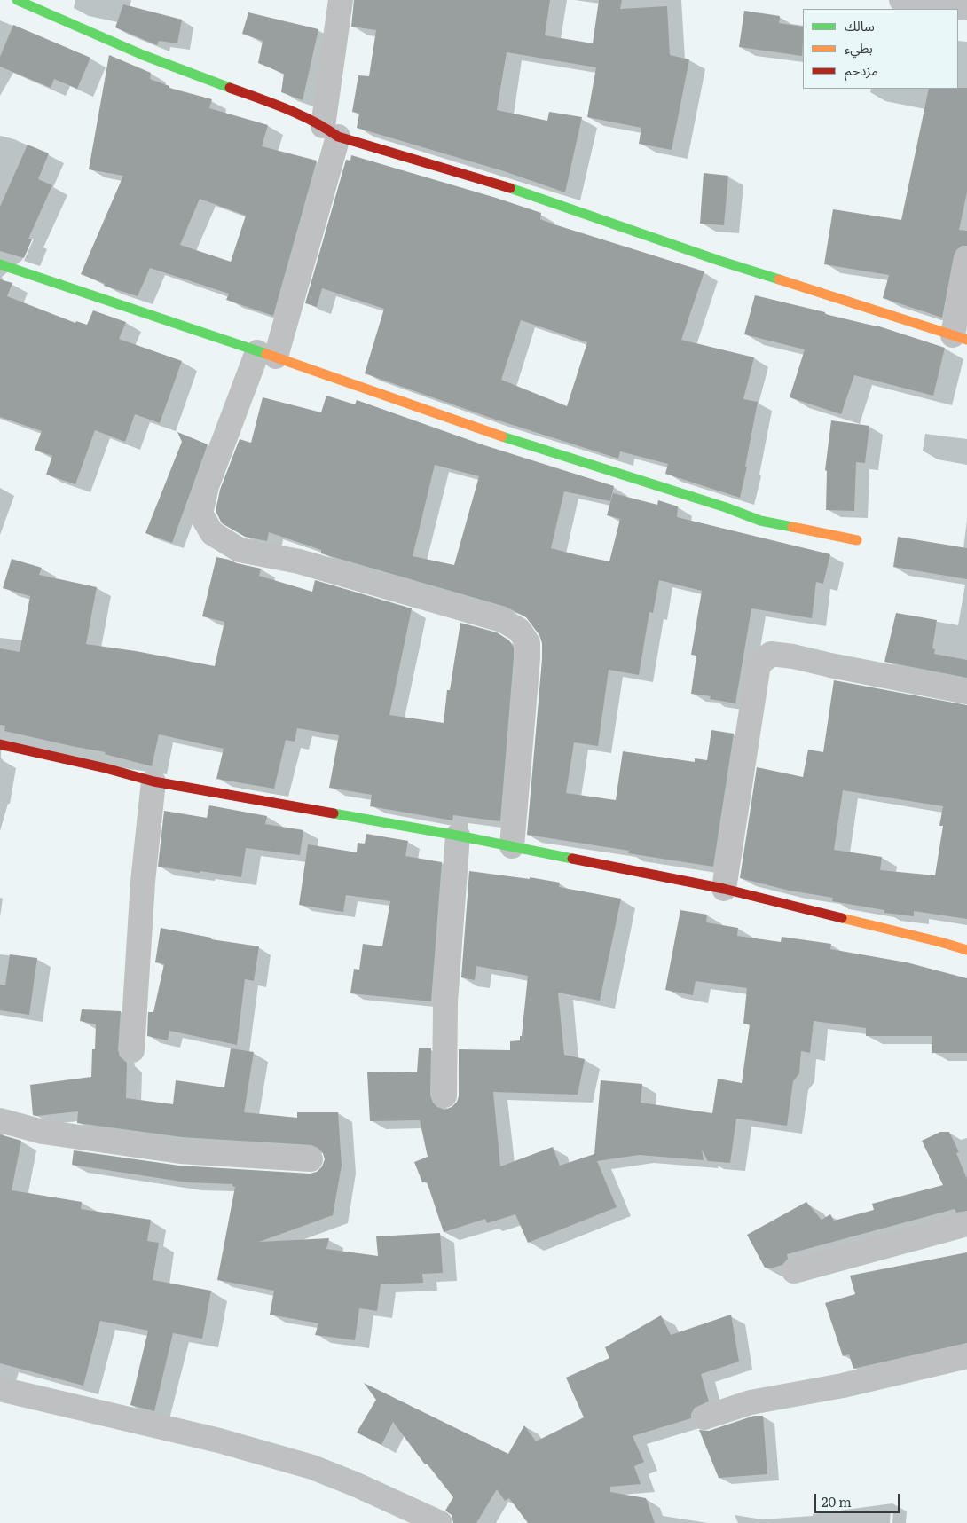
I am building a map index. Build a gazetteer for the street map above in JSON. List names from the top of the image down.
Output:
{
  "legend": ["سالك", "بطيء", "مزدحم"],
  "scale_bar": "20 m"
}
